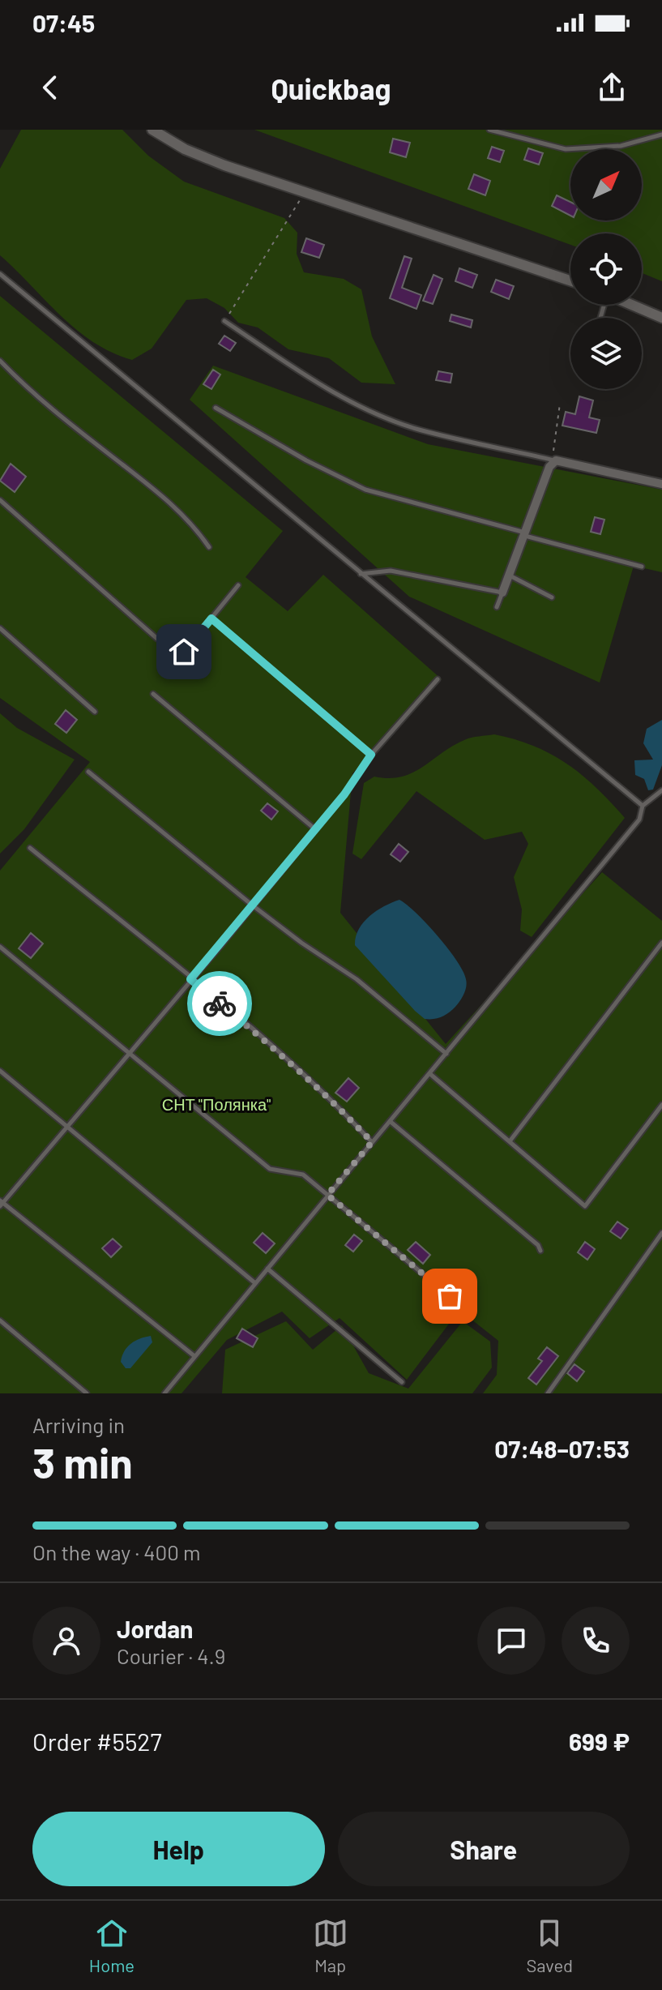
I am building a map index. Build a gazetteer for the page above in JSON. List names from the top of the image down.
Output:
{
  "parks": ["СНТ \"Полянка\""],
  "north": "top right",
  "page": {
    "status": "07:45",
    "header": "Quickbag",
    "heading": ["3 min", "Arriving in", "07:48–07:53"],
    "panel": [
      "Jordan",
      "Courier · 4.9",
      "Order #5527",
      "699 ₽"
    ],
    "bar": "On the way · 400 m",
    "buttons": ["Help", "Share"],
    "tabs": ["Home", "Map", "Saved"]
  }
}
